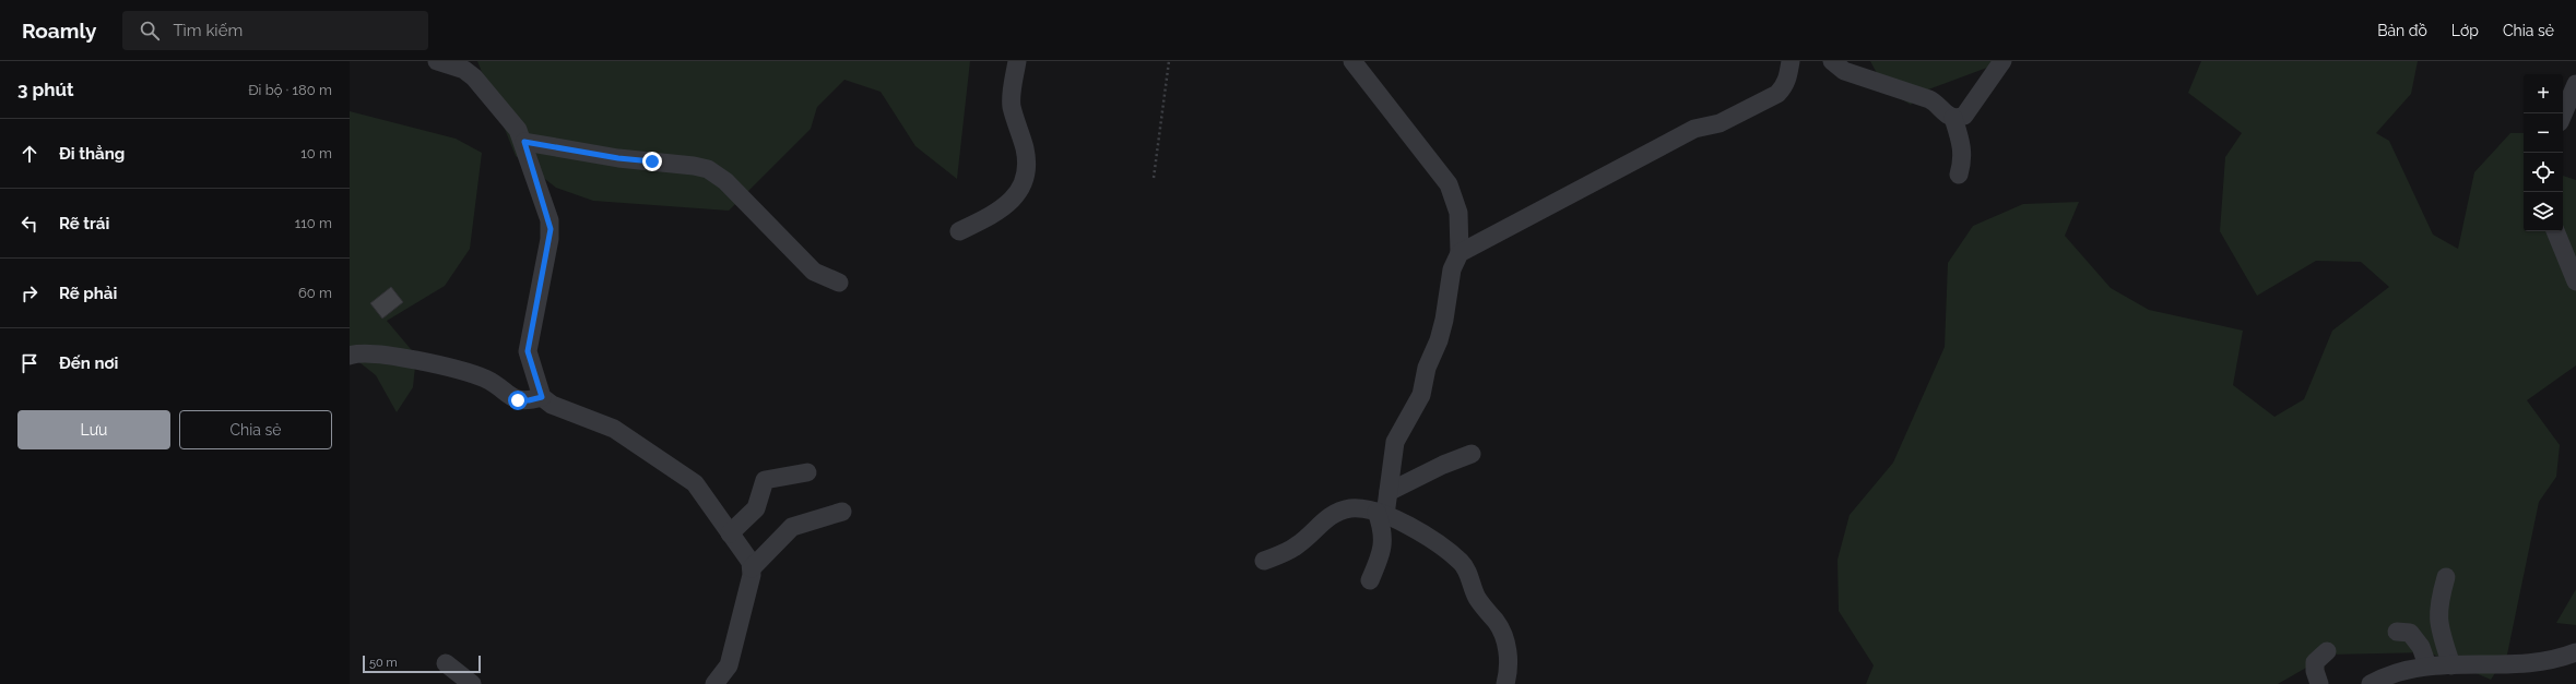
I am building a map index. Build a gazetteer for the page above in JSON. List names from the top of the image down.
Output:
{
  "scale_bar": "50 m",
  "page": {
    "header": "Roamly",
    "search": "Tìm kiếm",
    "nav": ["Bản đồ", "Lớp", "Chia sẻ"],
    "heading": ["3 phút", "Đi bộ · 180 m"],
    "map_buttons": ["+", "−"],
    "list": [
      ["Đi thẳng", "10 m"],
      ["Rẽ trái", "110 m"],
      ["Rẽ phải", "60 m"],
      "Đến nơi"
    ],
    "buttons": ["Lưu", "Chia sẻ"],
    "scale": "50 m"
  }
}
